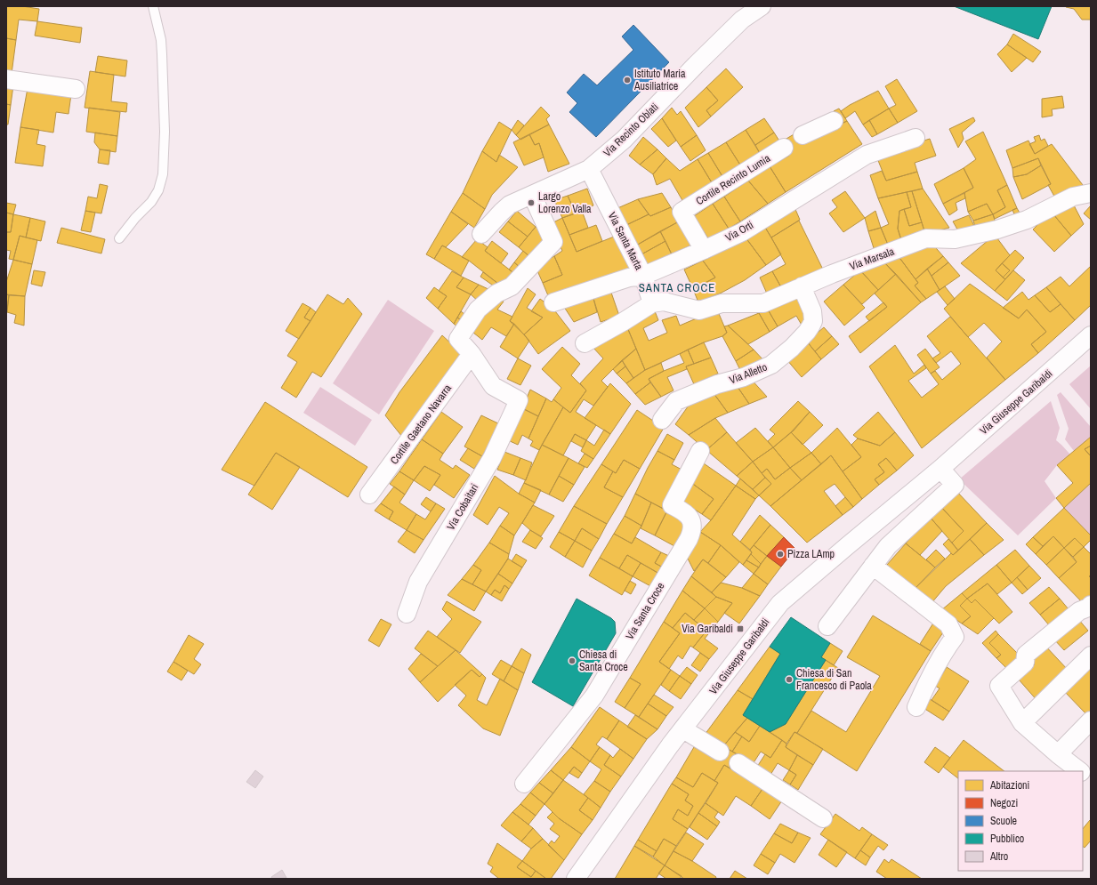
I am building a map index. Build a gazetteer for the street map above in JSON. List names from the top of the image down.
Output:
{
  "streets": {
    "street": [
      "Via Recinto Oblati",
      "Cortile Recinto Lumia",
      "Via Orti",
      "Via Santa Marta",
      "Via Marsala",
      "Via Alletto",
      "Via Giuseppe Garibaldi",
      "Cortile Gaetano Navarra",
      "Via Cobaitari",
      "Via Santa Croce"
    ]
  },
  "crossings": [
    ["Via Recinto Oblati", "Via Santa Marta"],
    ["Cortile Recinto Lumia", "Via Orti"],
    ["Via Orti", "Via Santa Marta"],
    ["Via Santa Marta", "Via Marsala"],
    ["Via Marsala", "Via Alletto"],
    ["Cortile Gaetano Navarra", "Via Cobaitari"]
  ],
  "districts": ["SANTA CROCE"],
  "places": {
    "other": [
      "Istituto Maria Ausiliatrice",
      "Largo Lorenzo Valla",
      "Pizza LAmp",
      "Chiesa di Santa Croce",
      "Chiesa di San Francesco di Paola"
    ],
    "transit": ["Via Garibaldi"]
  },
  "legend": [
    "Abitazioni",
    "Negozi",
    "Scuole",
    "Pubblico",
    "Altro"
  ]
}
